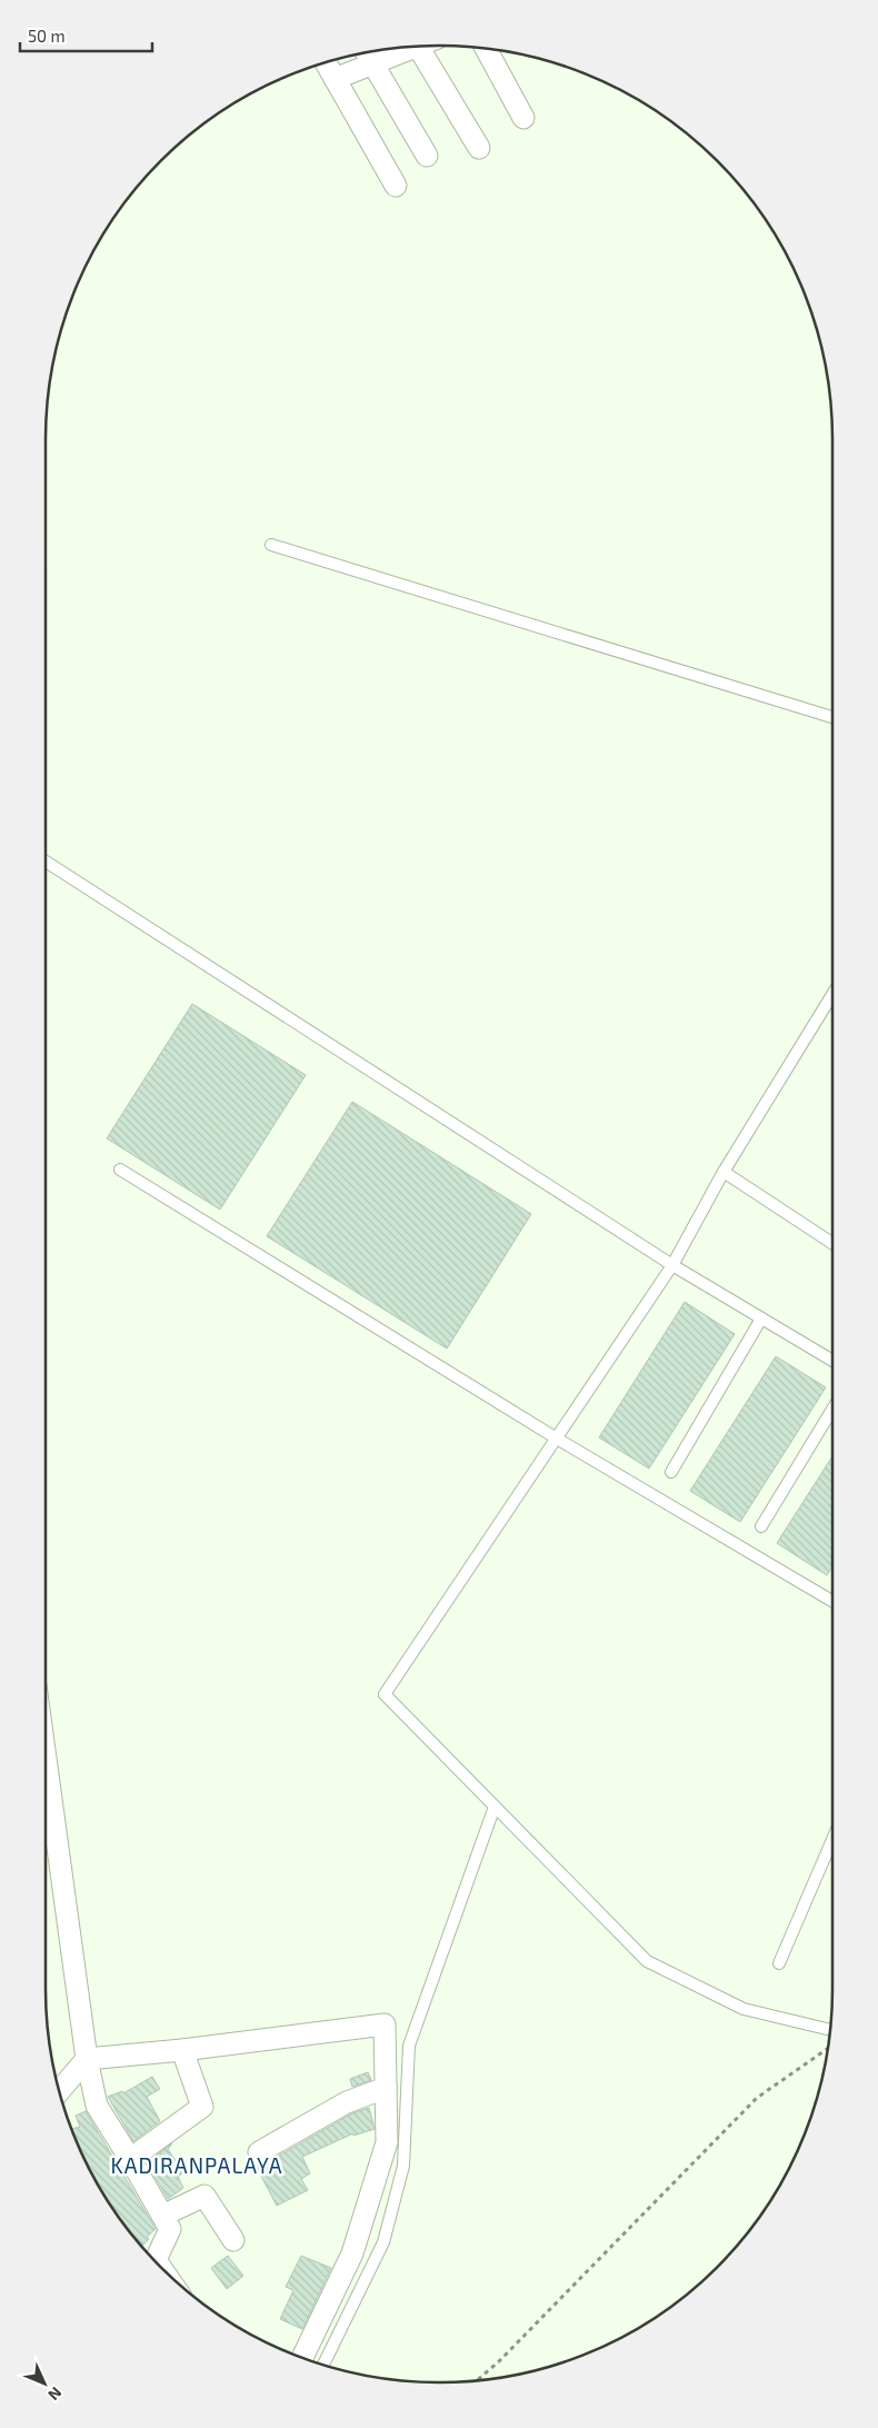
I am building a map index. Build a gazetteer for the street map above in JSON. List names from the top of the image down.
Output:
{
  "districts": ["KADIRANPALAYA"],
  "scale_bar": "50 m",
  "north": "bottom right"
}
